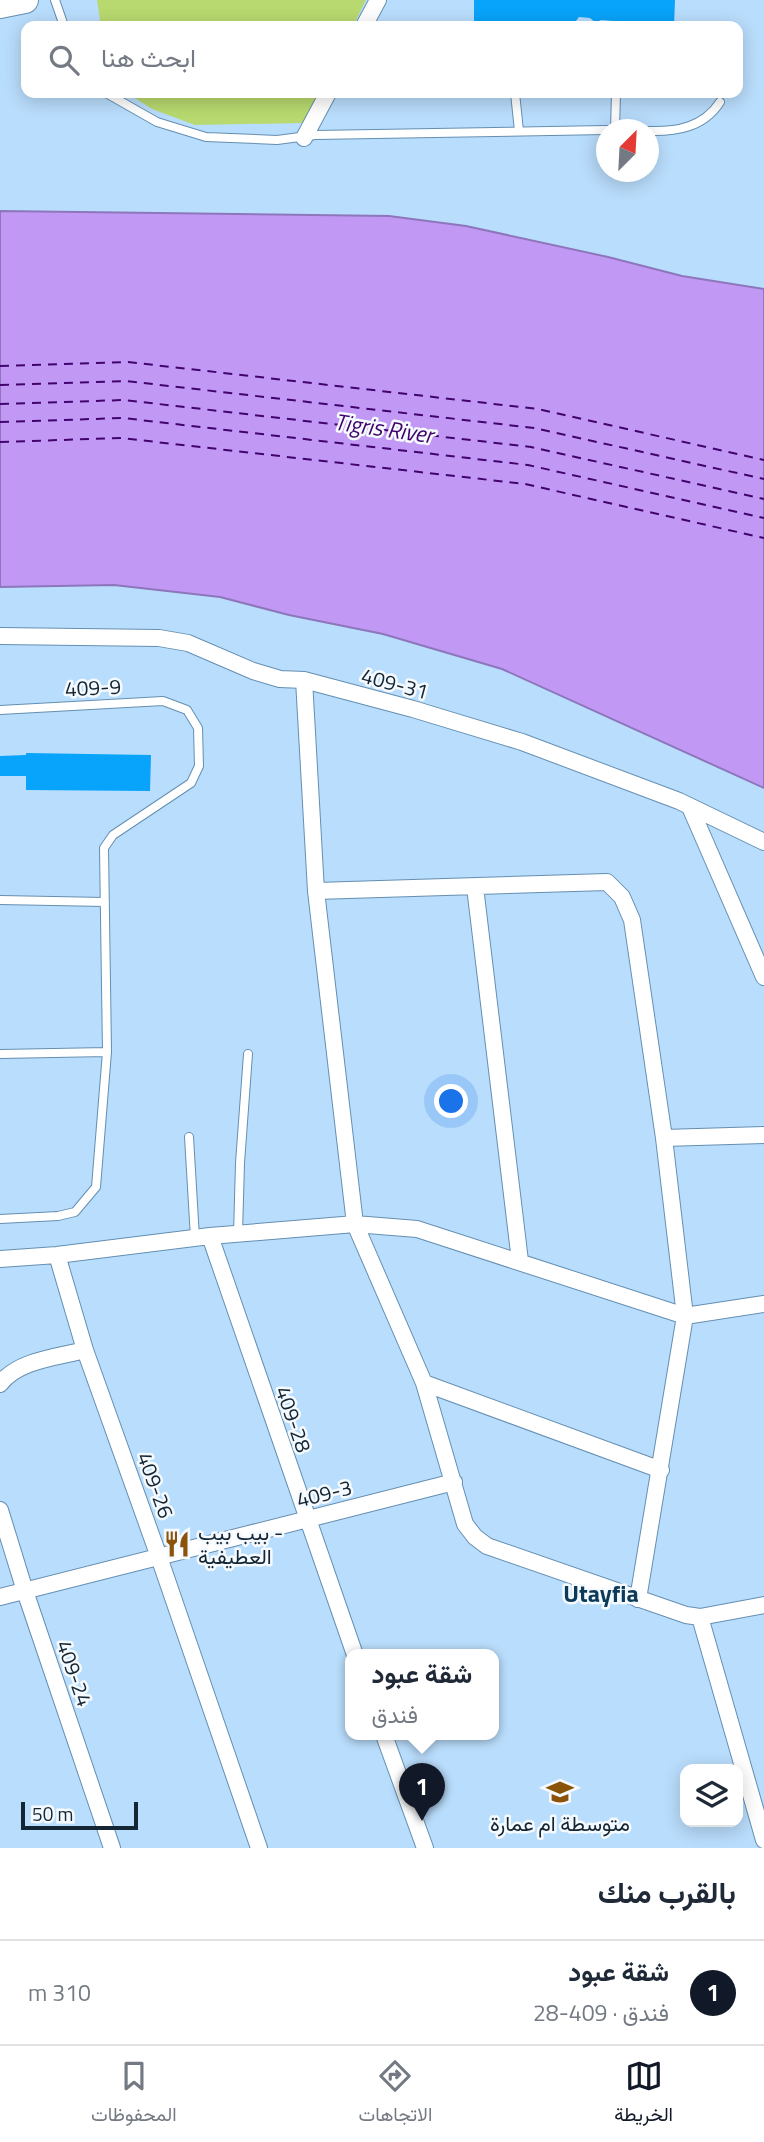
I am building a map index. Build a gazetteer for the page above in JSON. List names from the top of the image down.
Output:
{
  "streets": {
    "street": [
      "409-31",
      "409-28",
      "409-26",
      "409-3",
      "409-24"
    ],
    "lane": ["409-9"]
  },
  "crossings": [
    ["409-28", "409-3"],
    ["409-26", "409-3"],
    ["409-3", "409-24"]
  ],
  "districts": ["Utayfia"],
  "water": ["Tigris River"],
  "places": {
    "restaurant": ["بيب بيب - العطيفية"],
    "school or university": ["متوسطة ام عمارة"]
  },
  "scale_bar": "50 m",
  "north": "top right",
  "page": {
    "search": "ابحث هنا",
    "popup": ["شقة عبود", "فندق"],
    "pins": "1",
    "scale": "50 m",
    "heading": "بالقرب منك",
    "list": [
      {
        "mark": "1",
        "name": "شقة عبود",
        "note": "فندق · 409-28",
        "value": "310 m"
      }
    ],
    "nav": ["الخريطة", "الاتجاهات", "المحفوظات"]
  }
}
